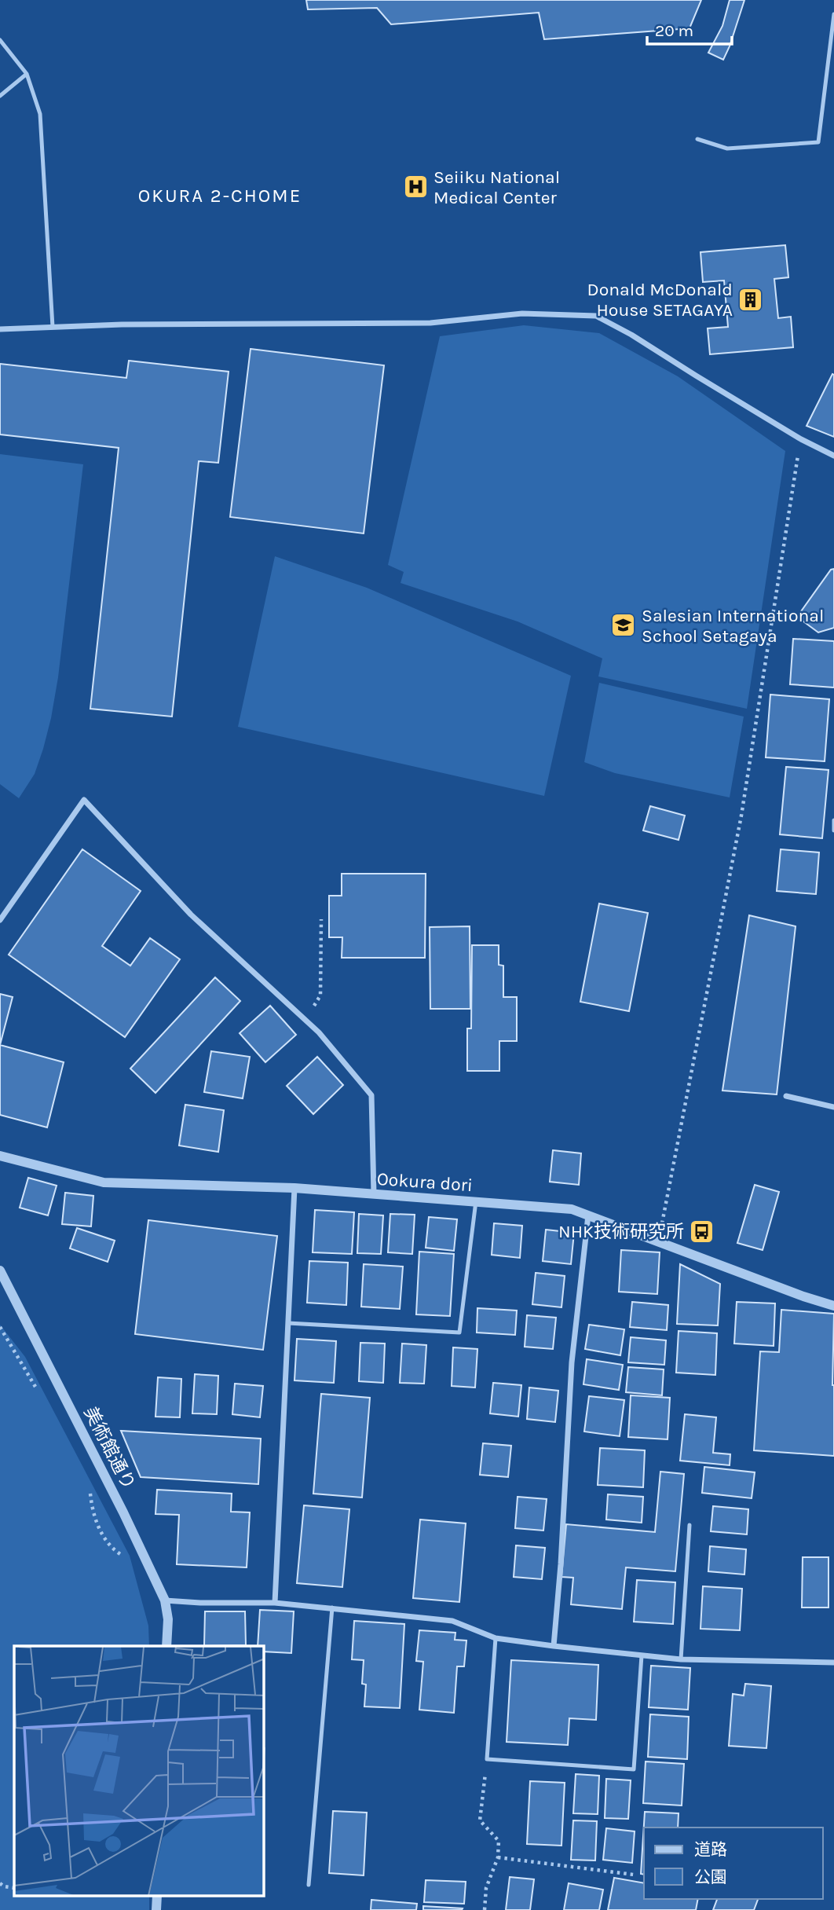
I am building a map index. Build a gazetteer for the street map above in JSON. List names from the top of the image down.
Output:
{
  "streets": {
    "street": ["Ookura dori", "美術館通り"]
  },
  "districts": ["OKURA 2-CHOME"],
  "places": {
    "hospital": ["Seiiku National Medical Center"],
    "building": ["Donald McDonald House SETAGAYA"],
    "school or university": ["Salesian International School Setagaya"],
    "bus stop": ["NHK技術研究所"]
  },
  "legend": ["道路", "公園"],
  "scale_bar": "20 m"
}
